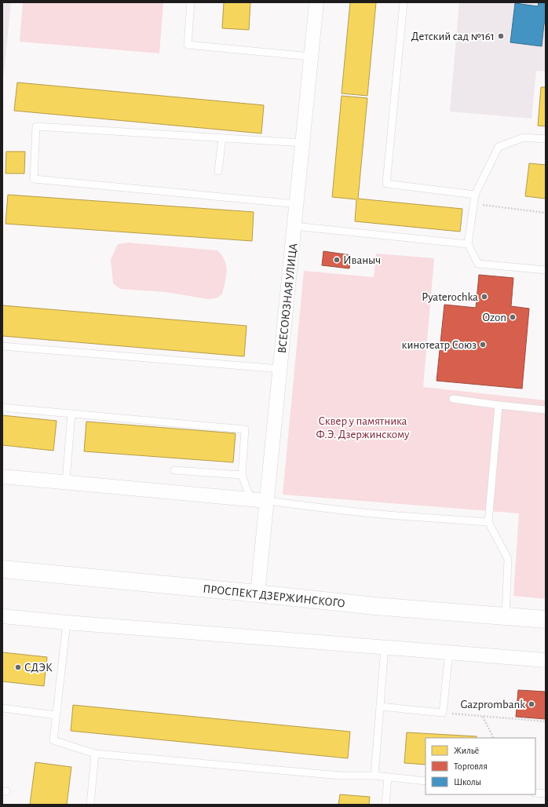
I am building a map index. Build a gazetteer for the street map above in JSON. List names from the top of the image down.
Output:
{
  "streets": {
    "main road": ["ПРОСПЕКТ ДЗЕРЖИНСКОГО"],
    "street": ["ВСЕСОЮЗНАЯ УЛИЦА"]
  },
  "crossings": [
    ["ВСЕСОЮЗНАЯ УЛИЦА", "ПРОСПЕКТ ДЗЕРЖИНСКОГО"]
  ],
  "parks": ["Сквер у памятника Ф.Э. Дзержинскому"],
  "places": [
    "Детский сад №161",
    "Иваныч",
    "Pyaterochka",
    "Ozon",
    "кинотеатр Союз",
    "СДЭК",
    "Gazprombank"
  ],
  "legend": ["Жильё", "Торговля", "Школы"]
}
